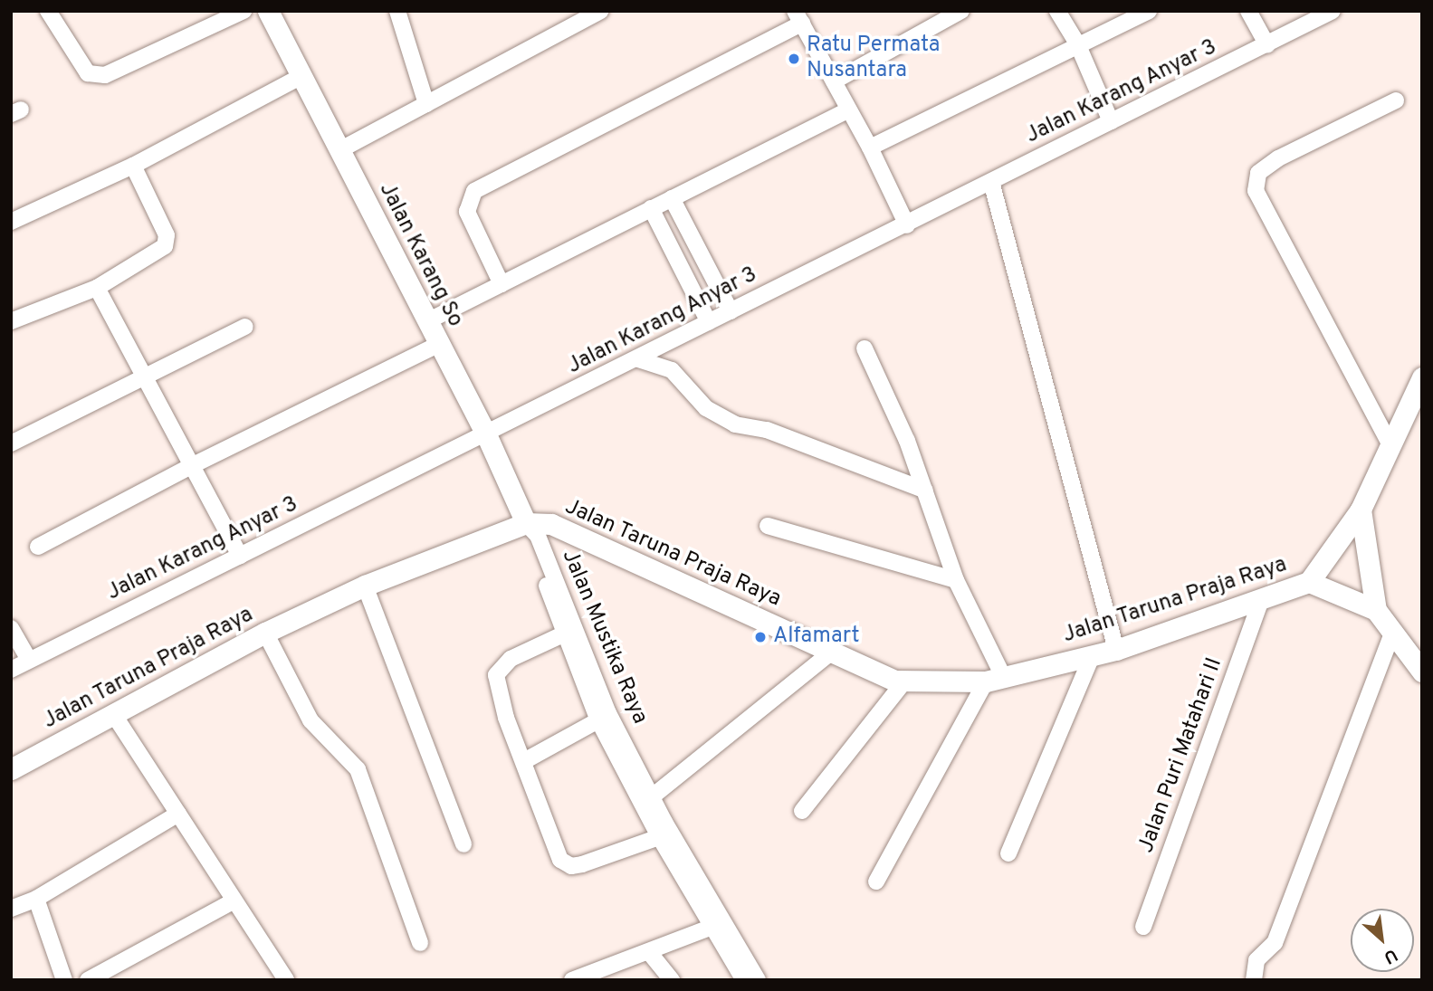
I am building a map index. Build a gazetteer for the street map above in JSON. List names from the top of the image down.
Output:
{
  "streets": {
    "street": [
      "Jalan Karang Anyar 3",
      "Jalan Karang So",
      "Jalan Taruna Praja Raya",
      "Jalan Mustika Raya",
      "Jalan Puri Matahari II"
    ]
  },
  "crossings": [
    ["Jalan Karang Anyar 3", "Jalan Karang So"],
    ["Jalan Karang So", "Jalan Taruna Praja Raya"],
    ["Jalan Karang So", "Jalan Mustika Raya"],
    ["Jalan Taruna Praja Raya", "Jalan Mustika Raya"],
    ["Jalan Taruna Praja Raya", "Jalan Puri Matahari II"]
  ],
  "places": ["Ratu Permata Nusantara", "Alfamart"],
  "north": "bottom right"
}
